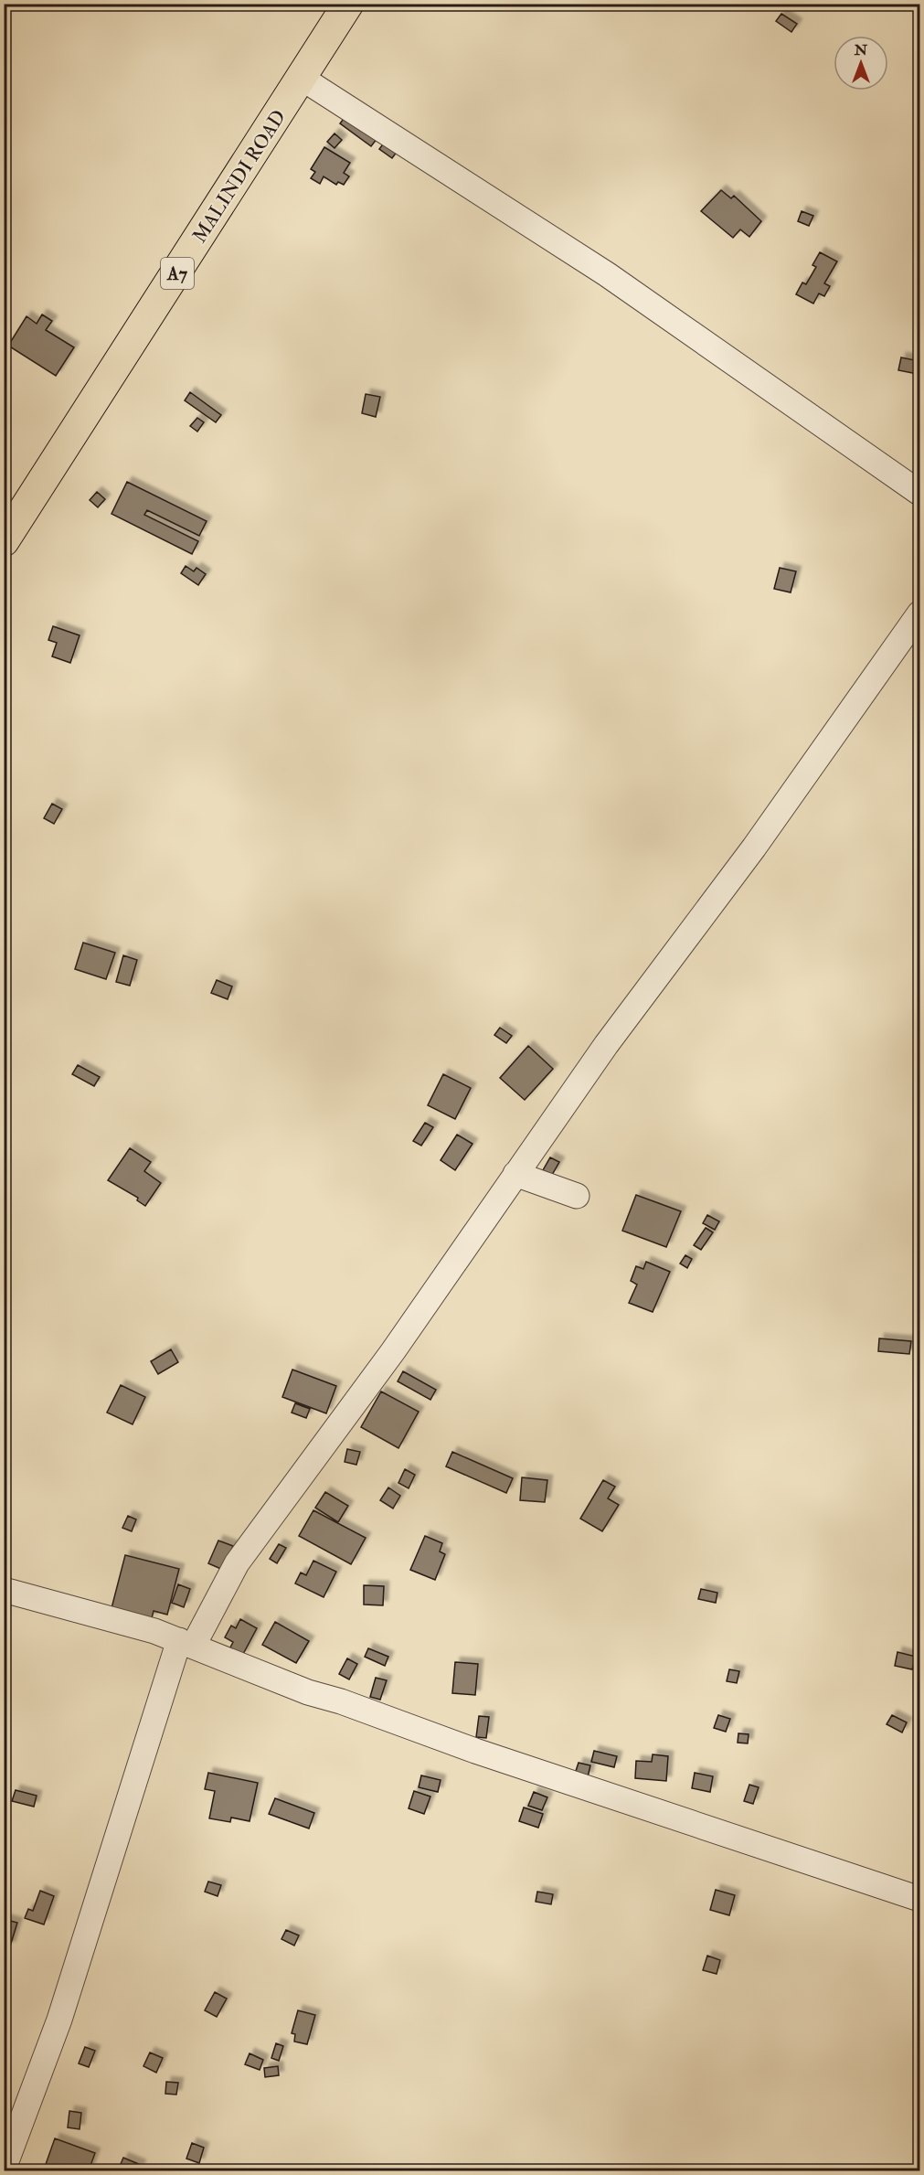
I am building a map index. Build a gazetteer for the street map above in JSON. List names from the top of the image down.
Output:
{
  "streets": {
    "highway": ["MALINDI ROAD", "A7"]
  },
  "north": "top"
}
